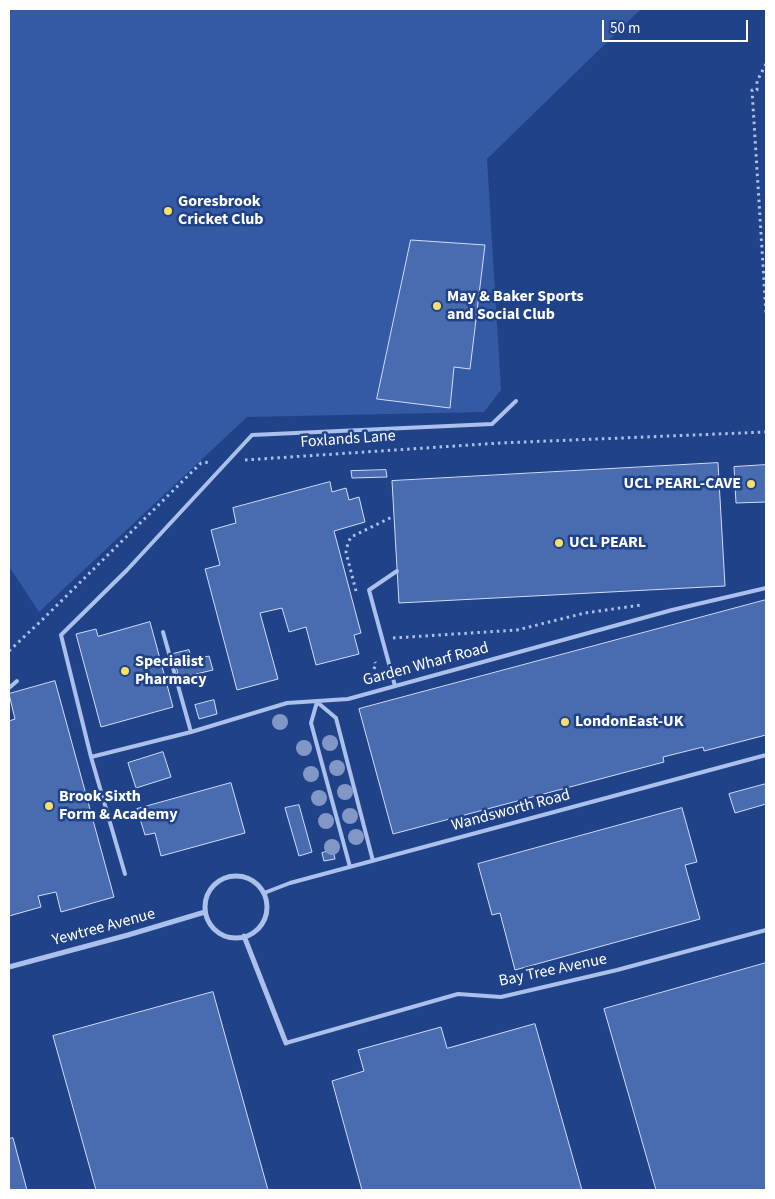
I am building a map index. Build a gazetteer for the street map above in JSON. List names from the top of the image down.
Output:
{
  "streets": {
    "street": ["Yewtree Avenue"],
    "lane": ["Garden Wharf Road", "Wandsworth Road", "Bay Tree Avenue"],
    "path": ["Foxlands Lane"]
  },
  "crossings": [
    ["Wandsworth Road", "Yewtree Avenue"]
  ],
  "places": [
    "Goresbrook Cricket Club",
    "May & Baker Sports and Social Club",
    "UCL PEARL-CAVE",
    "UCL PEARL",
    "Specialist Pharmacy",
    "LondonEast-UK",
    "Brook Sixth Form & Academy"
  ],
  "scale_bar": "50 m"
}
